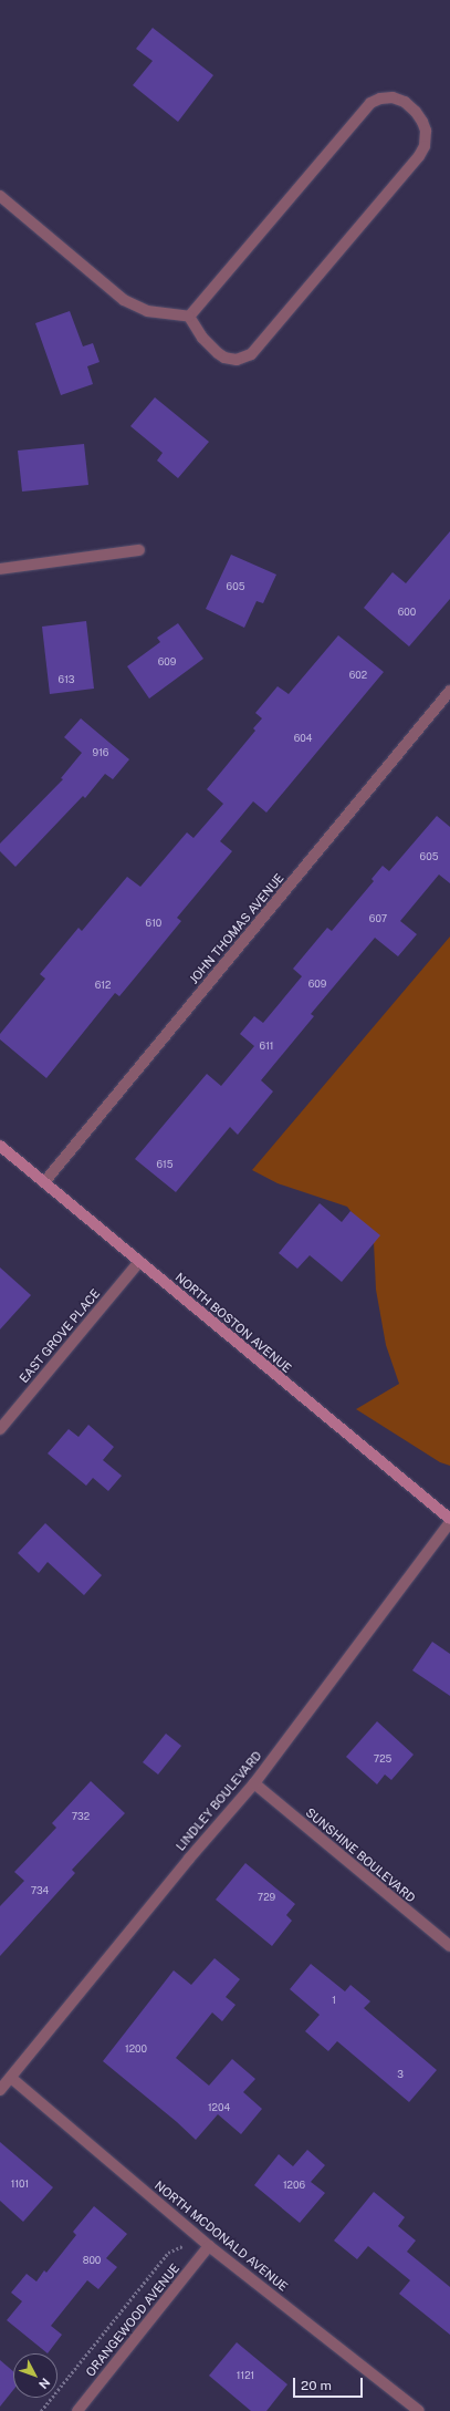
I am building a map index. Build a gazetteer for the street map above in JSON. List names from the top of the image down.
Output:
{
  "streets": {
    "street": [
      "JOHN THOMAS AVENUE",
      "NORTH BOSTON AVENUE",
      "EAST GROVE PLACE",
      "LINDLEY BOULEVARD",
      "SUNSHINE BOULEVARD",
      "NORTH MCDONALD AVENUE",
      "ORANGEWOOD AVENUE"
    ]
  },
  "crossings": [
    ["JOHN THOMAS AVENUE", "NORTH BOSTON AVENUE"],
    ["NORTH BOSTON AVENUE", "EAST GROVE PLACE"],
    ["NORTH BOSTON AVENUE", "LINDLEY BOULEVARD"],
    ["LINDLEY BOULEVARD", "SUNSHINE BOULEVARD"],
    ["LINDLEY BOULEVARD", "NORTH MCDONALD AVENUE"],
    ["NORTH MCDONALD AVENUE", "ORANGEWOOD AVENUE"]
  ],
  "house_numbers": [
    "605",
    "600",
    "609",
    "602",
    "613",
    "604",
    "916",
    "605",
    "607",
    "610",
    "609",
    "612",
    "611",
    "615",
    "725",
    "732",
    "734",
    "729",
    "1",
    "1200",
    "3",
    "1204",
    "1101",
    "1206",
    "800",
    "1121"
  ],
  "scale_bar": "20 m",
  "north": "bottom right"
}
